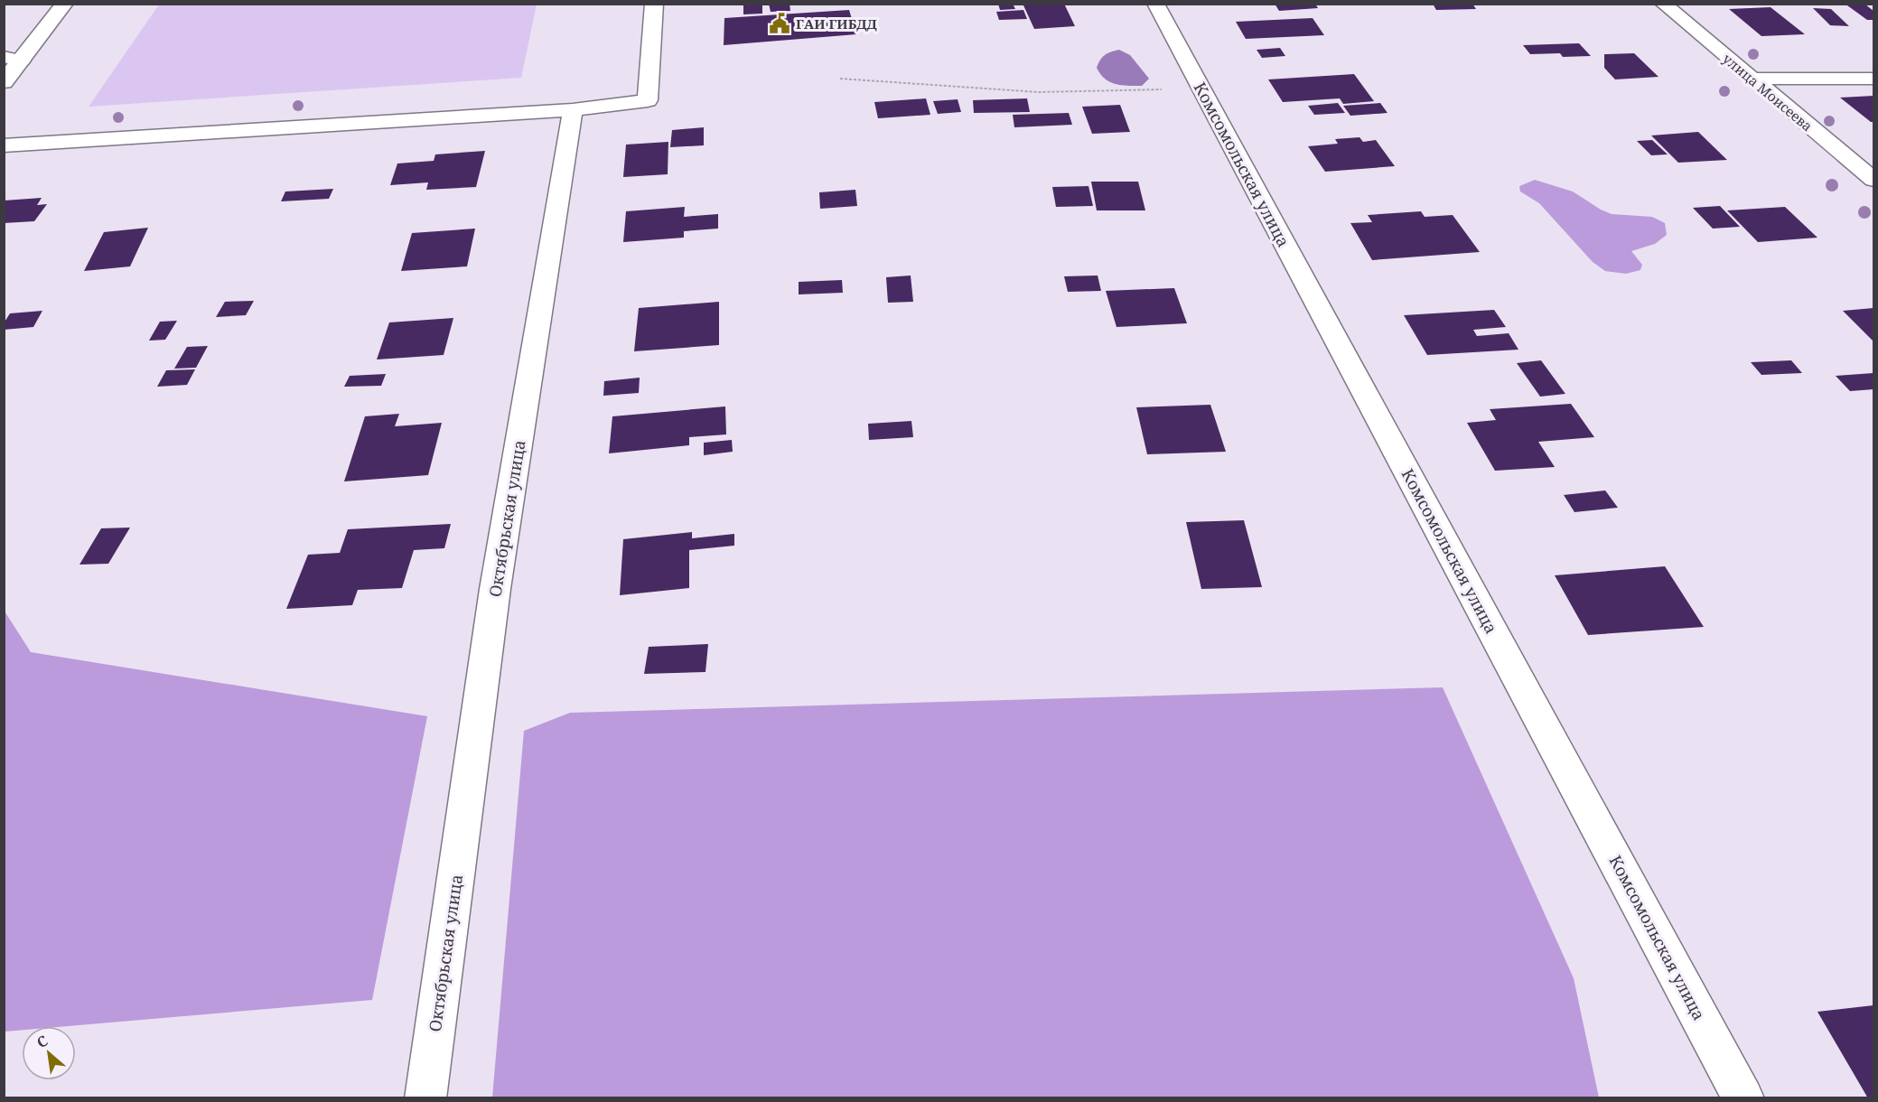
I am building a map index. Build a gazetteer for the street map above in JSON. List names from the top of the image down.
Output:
{
  "streets": {
    "street": ["улица Моисеева", "Комсомольская улица", "Октябрьская улица"]
  },
  "places": {
    "public building": ["ГАИ ГИБДД"]
  },
  "north": "top left"
}
